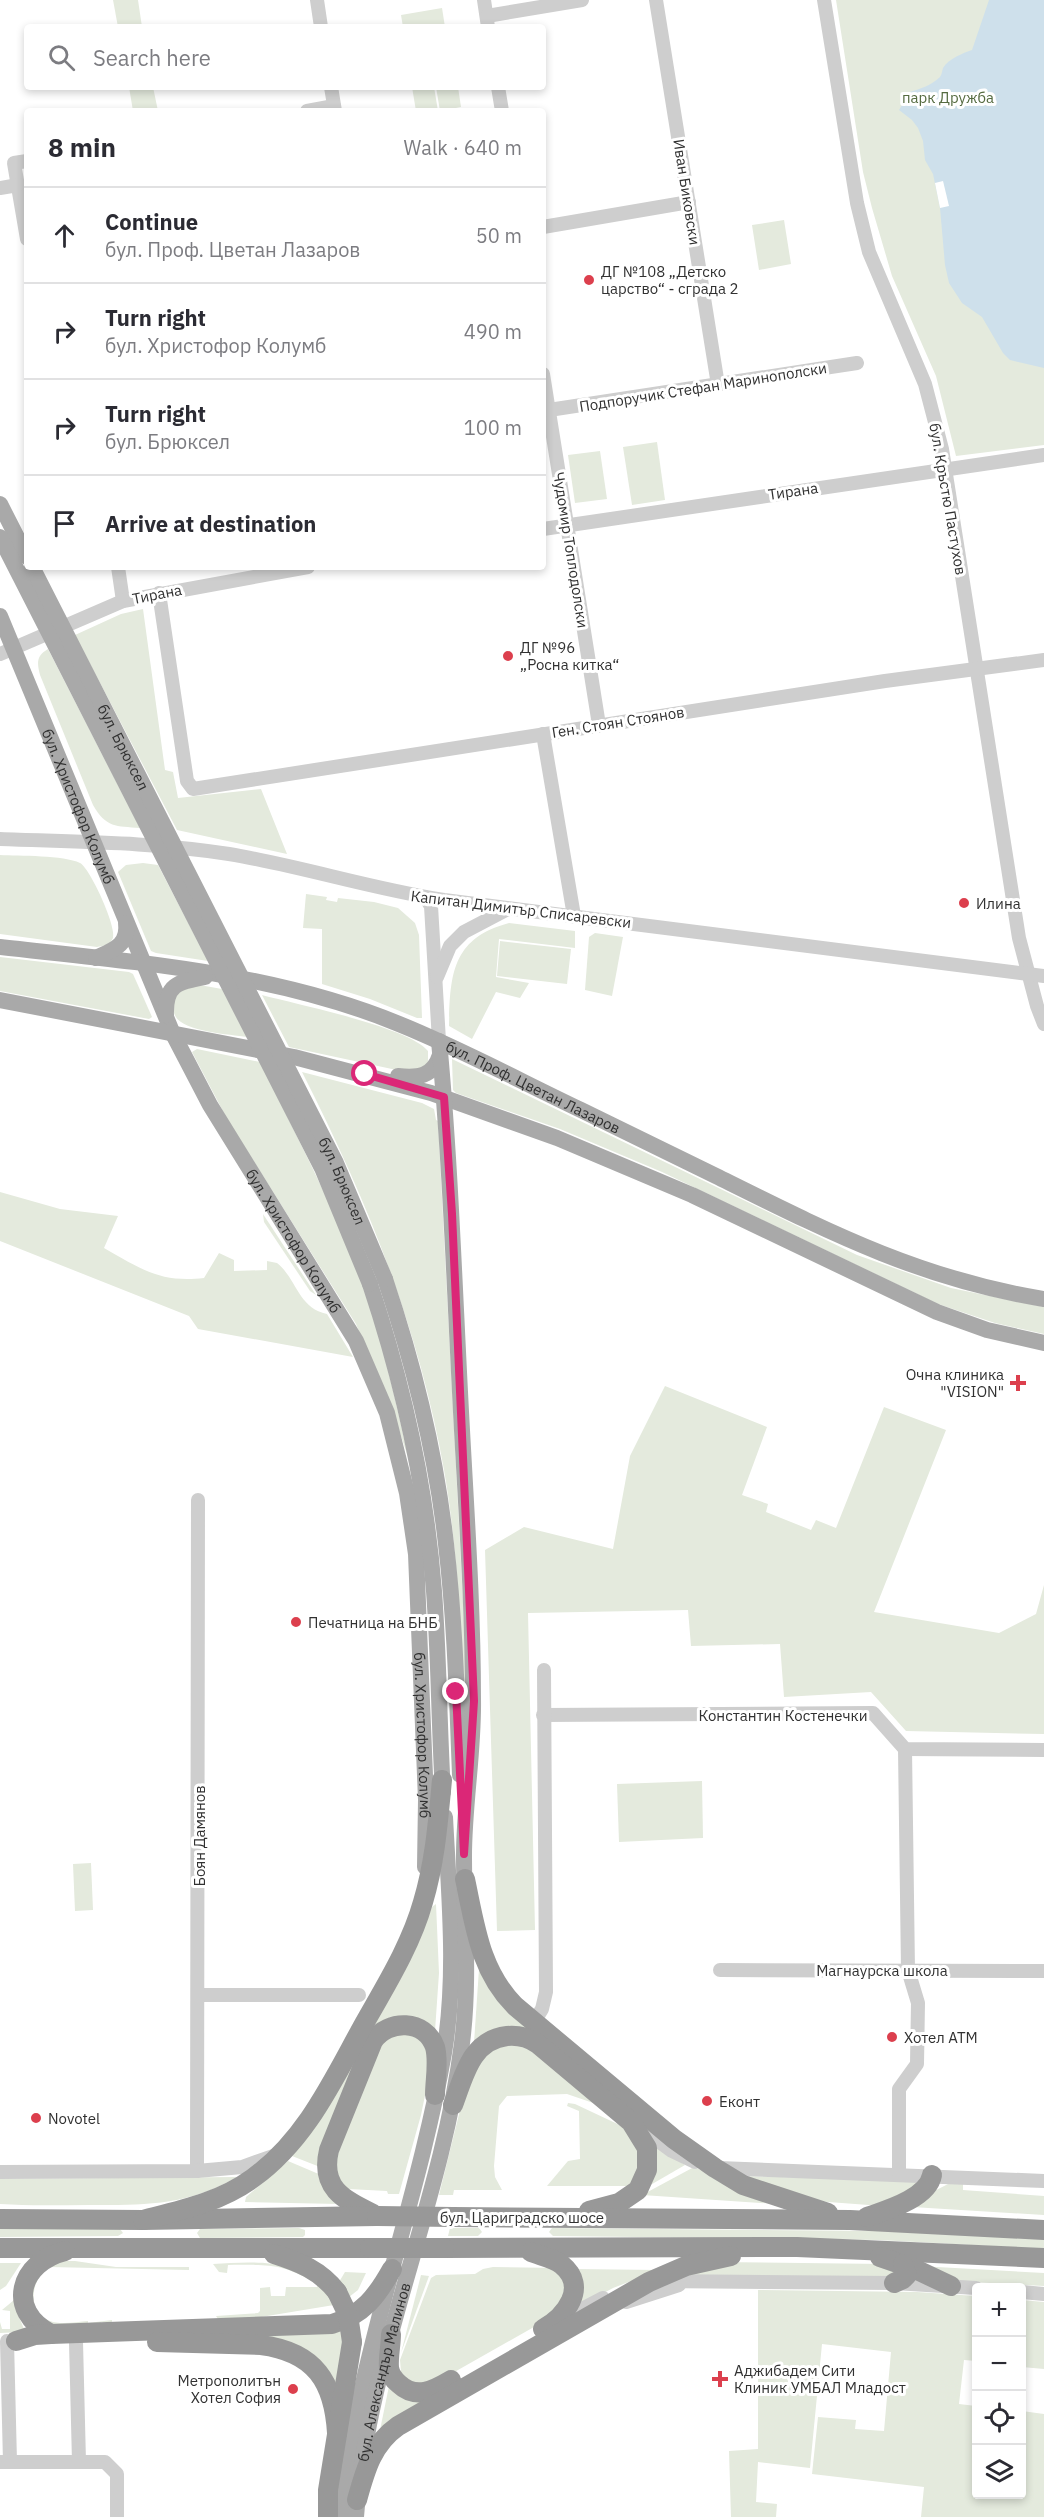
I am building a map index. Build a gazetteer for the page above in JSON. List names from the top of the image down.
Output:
{
  "streets": {
    "highway": ["бул. Цариградско шосе"],
    "main road": [
      "бул. Брюксел",
      "бул. Христофор Колумб",
      "бул. Проф. Цветан Лазаров",
      "бул. Александър Малинов"
    ],
    "street": [
      "Иван Биковски",
      "Подпоручик Стефан Маринополски",
      "Тирана",
      "бул. Кръстю Пастухов",
      "Чудомир Топлодолски",
      "Ген. Стоян Стоянов",
      "Капитан Димитър Списаревски",
      "Константин Костенечки",
      "Боян Дамянов",
      "Магнаурска школа"
    ]
  },
  "crossings": [
    ["Иван Биковски", "Подпоручик Стефан Маринополски"],
    ["Подпоручик Стефан Маринополски", "Чудомир Топлодолски"],
    ["Тирана", "бул. Кръстю Пастухов"],
    ["Тирана", "Чудомир Топлодолски"],
    ["Тирана", "Ген. Стоян Стоянов"],
    ["Тирана", "бул. Христофор Колумб"],
    ["бул. Кръстю Пастухов", "Ген. Стоян Стоянов"],
    ["бул. Кръстю Пастухов", "Капитан Димитър Списаревски"],
    ["Чудомир Топлодолски", "Ген. Стоян Стоянов"],
    ["бул. Брюксел", "бул. Христофор Колумб"],
    ["бул. Христофор Колумб", "Капитан Димитър Списаревски"],
    ["бул. Христофор Колумб", "бул. Проф. Цветан Лазаров"],
    ["бул. Христофор Колумб", "бул. Александър Малинов"]
  ],
  "parks": ["парк Дружба"],
  "places": {
    "other": [
      "ДГ №108 „Детско царство“ - сграда 2",
      "ДГ №96 „Росна китка“",
      "Илина",
      "Печатница на БНБ",
      "Хотел АТМ",
      "Еконт",
      "Novotel",
      "Метрополитън Хотел София"
    ],
    "health": ["Очна клиника \"VISION\"", "Аджибадем Сити Клиник УМБАЛ Младост"]
  },
  "page": {
    "search": "Search here",
    "heading": ["8 min", "Walk · 640 m"],
    "list": [
      ["Continue", "бул. Проф. Цветан Лазаров", "50 m"],
      ["Turn right", "бул. Христофор Колумб", "490 m"],
      ["Turn right", "бул. Брюксел", "100 m"],
      "Arrive at destination"
    ],
    "map_buttons": ["+", "−"]
  }
}
